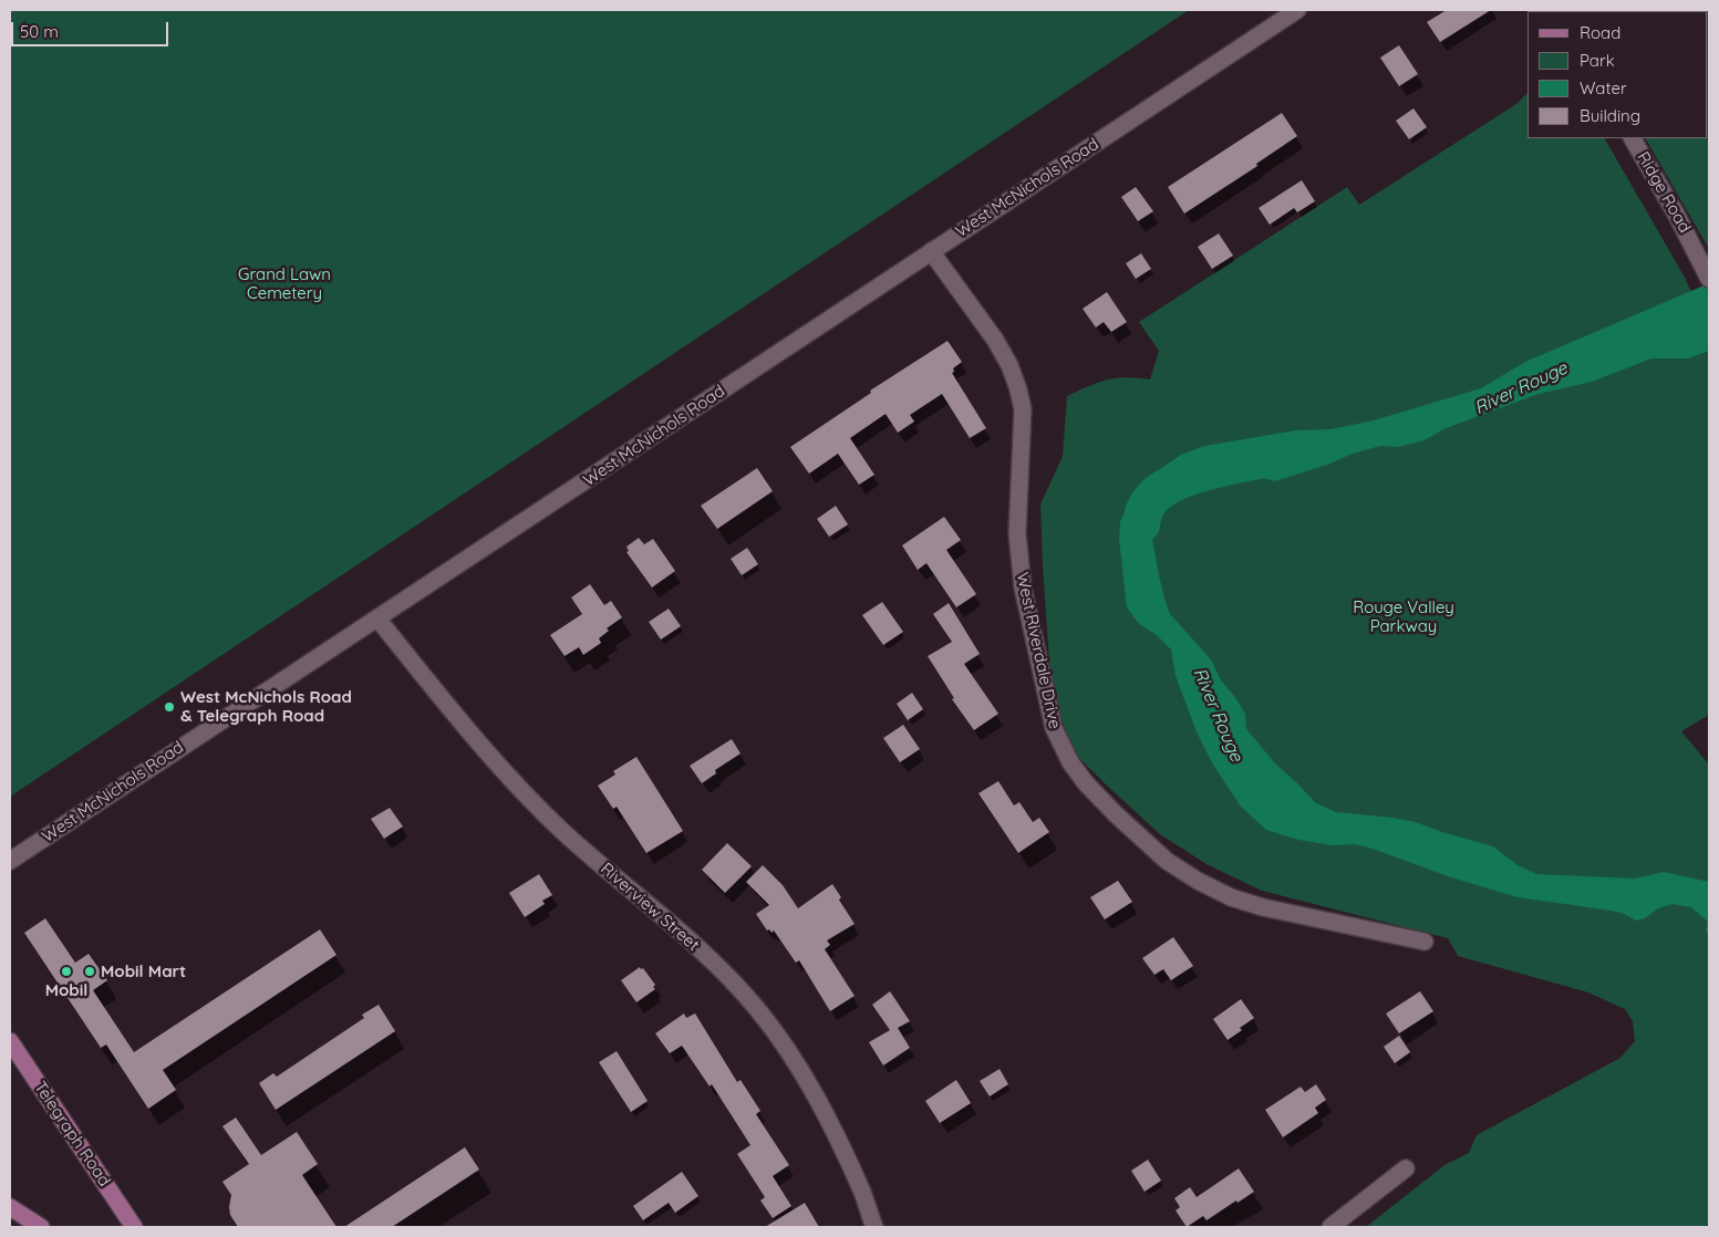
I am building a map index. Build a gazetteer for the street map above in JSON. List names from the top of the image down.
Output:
{
  "streets": {
    "main road": ["Telegraph Road"],
    "street": [
      "West McNichols Road",
      "Ridge Road",
      "West Riverdale Drive",
      "Riverview Street"
    ]
  },
  "crossings": [
    ["West McNichols Road", "West Riverdale Drive"],
    ["West McNichols Road", "Riverview Street"]
  ],
  "water": ["River Rouge"],
  "parks": ["Grand Lawn Cemetery", "Rouge Valley Parkway"],
  "places": ["West McNichols Road & Telegraph Road", "Mobil", "Mobil Mart"],
  "legend": [
    "Road",
    "Park",
    "Water",
    "Building"
  ],
  "scale_bar": "50 m"
}
